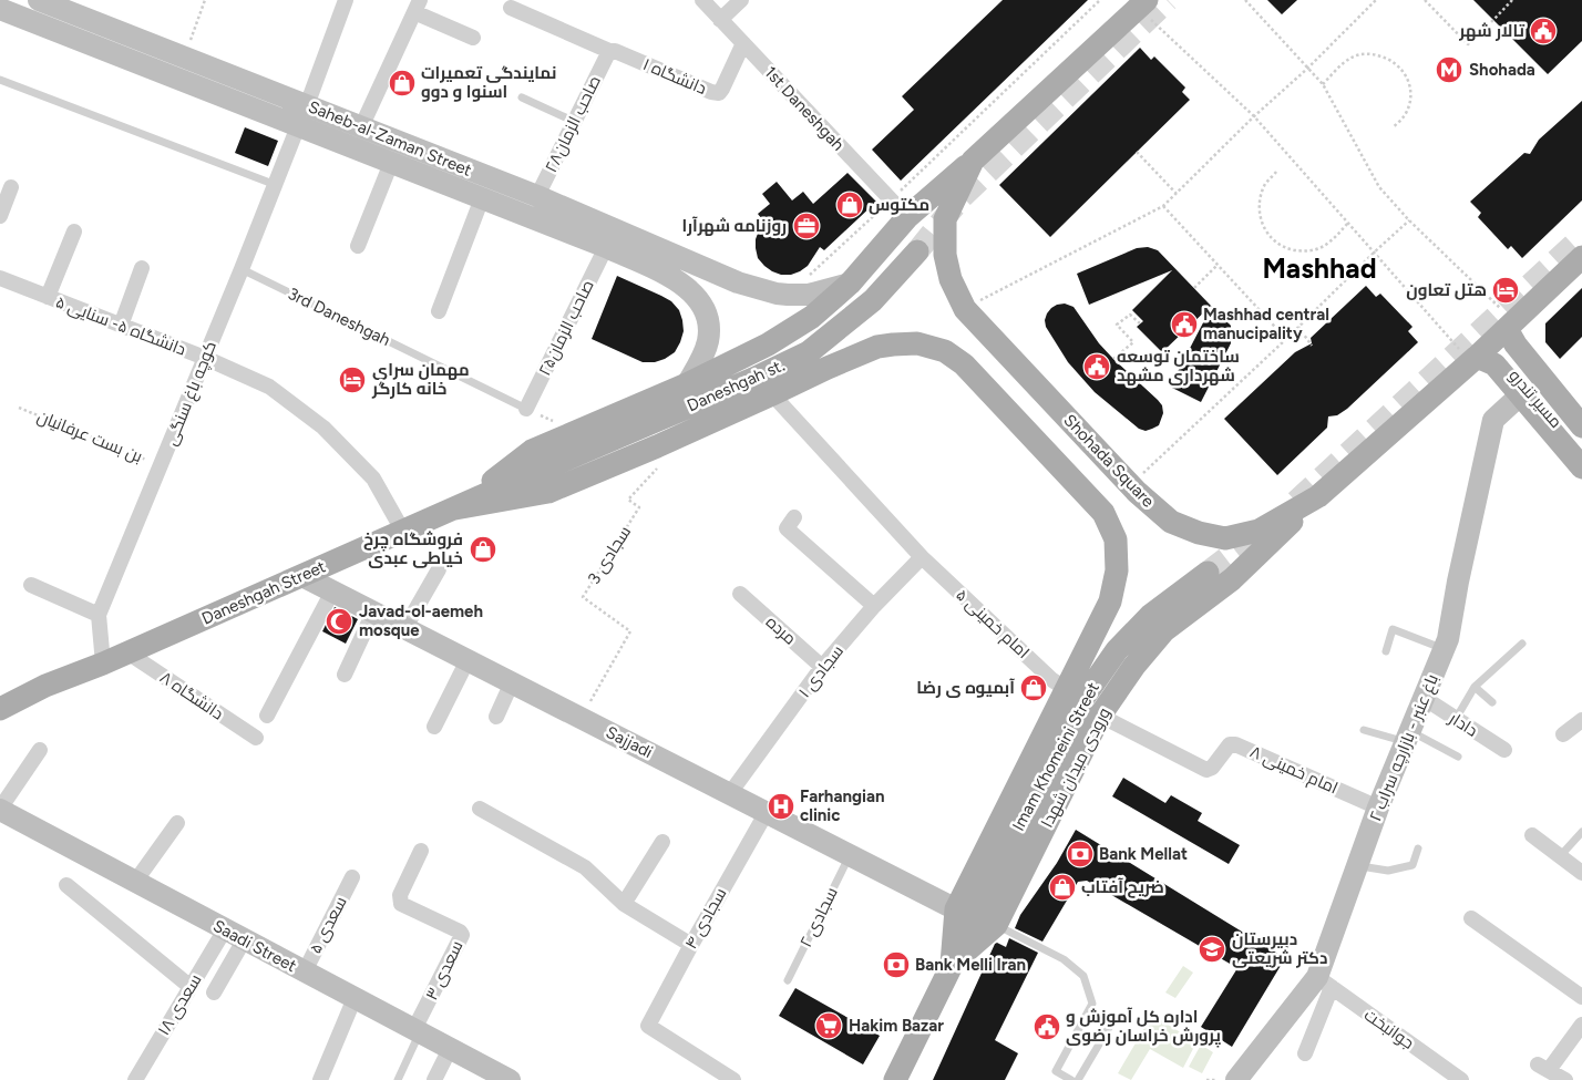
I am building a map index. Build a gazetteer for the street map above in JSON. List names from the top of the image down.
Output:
{
  "streets": {
    "main road": [
      "Saheb-al-Zaman Street",
      "Daneshgah st.",
      "Shohada Square",
      "Daneshgah Street",
      "Sajjadi",
      "باغ عنبر - بازارچه سراب ۲",
      "Imam Khomeini Street",
      "ورودی میدان شهدا",
      "Saadi Street"
    ],
    "street": [
      "دانشگاه ۱",
      "1st Daneshgah",
      "صاحب الزمان۲۸",
      "دانشگاه ۵- سنایی ۵",
      "صاحب الزمان۲۵",
      "کوچه باغ سنگی",
      "امام خمینی ۵",
      "مرده",
      "سجادی ۱",
      "دانشگاه ۸",
      "دادار",
      "امام خمینی ۸",
      "سجادی ۴",
      "سعدی ۵",
      "سعدی ۳",
      "سعدی ۱۸",
      "جوانبخت"
    ],
    "lane": ["3rd Daneshgah", "مسیر تندرو", "سجادی ۲"],
    "path": ["بن بست عرفانیان", "سجادی 3"]
  },
  "crossings": [
    ["دانشگاه ۱", "1st Daneshgah"],
    ["دانشگاه ۱", "صاحب الزمان۲۸"],
    ["صاحب الزمان۲۸", "Saheb-al-Zaman Street"],
    ["3rd Daneshgah", "صاحب الزمان۲۵"],
    ["3rd Daneshgah", "کوچه باغ سنگی"],
    ["دانشگاه ۵- سنایی ۵", "کوچه باغ سنگی"],
    ["دانشگاه ۵- سنایی ۵", "Daneshgah Street"],
    ["Daneshgah st.", "Daneshgah Street"],
    ["کوچه باغ سنگی", "بن بست عرفانیان"],
    ["کوچه باغ سنگی", "Daneshgah Street"],
    ["مسیر تندرو", "Shohada Square"],
    ["Shohada Square", "ورودی میدان شهدا"],
    ["سجادی 3", "Sajjadi"],
    ["Daneshgah Street", "دانشگاه ۸"],
    ["Daneshgah Street", "Sajjadi"],
    ["امام خمینی ۵", "سجادی ۱"],
    ["مرده", "سجادی ۱"],
    ["سجادی ۱", "Sajjadi"],
    ["دادار", "باغ عنبر - بازارچه سراب ۲"],
    ["Sajjadi", "Imam Khomeini Street"],
    ["Sajjadi", "ورودی میدان شهدا"],
    ["Sajjadi", "سجادی ۲"],
    ["Sajjadi", "سجادی ۴"],
    ["باغ عنبر - بازارچه سراب ۲", "امام خمینی ۸"],
    ["باغ عنبر - بازارچه سراب ۲", "جوانبخت"],
    ["Imam Khomeini Street", "ورودی میدان شهدا"],
    ["ورودی میدان شهدا", "امام خمینی ۸"],
    ["سعدی ۵", "Saadi Street"],
    ["Saadi Street", "سعدی ۳"],
    ["Saadi Street", "سعدی ۱۸"]
  ],
  "districts": ["Mashhad"],
  "places": {
    "public building": [
      "تالار شهر",
      "Mashhad central manucipality",
      "ساختمان توسعه شهرداری مشهد",
      "اداره کل آموزش و پرورش خراسان رضوی"
    ],
    "metro station": ["Shohada"],
    "shop": [
      "نمایندگی تعمیرات اسنوا و دوو",
      "مکتوس",
      "فروشگاه چرخ خیاطی عبدی",
      "آبمیوه ی رضا",
      "ضریح آفتاب"
    ],
    "office": ["روزنامه شهرآرا"],
    "hotel": ["هتل تعاون", "مهمان سرای خانه کارگر"],
    "mosque": ["Javad-ol-aemeh mosque"],
    "hospital": ["Farhangian clinic"],
    "bank": ["Bank Mellat", "Bank Melli Iran"],
    "school or university": ["دبیرستان دکتر شریعتی"],
    "supermarket": ["Hakim Bazar"]
  }
}
